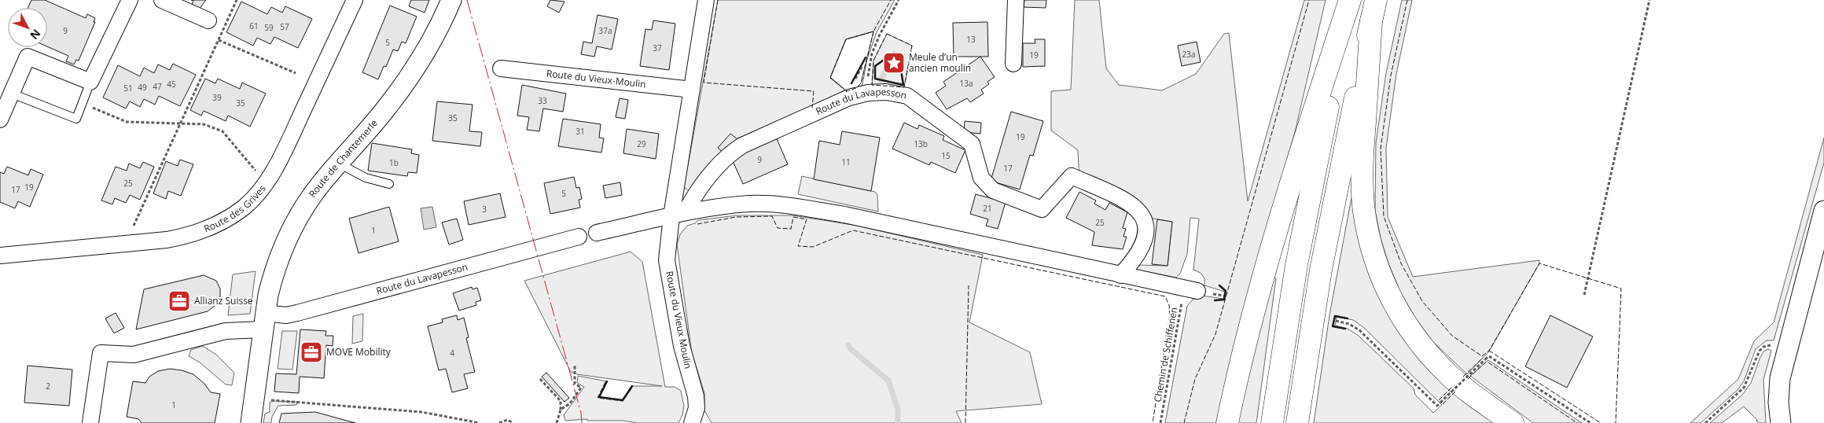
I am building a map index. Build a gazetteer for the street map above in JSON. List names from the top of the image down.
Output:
{
  "streets": {
    "street": [
      "Route du Vieux-Moulin",
      "Route du Lavapesson",
      "Route de Chantemerle",
      "Route des Grives",
      "Route du Vieux Moulin"
    ],
    "path": ["Chemin de Schiffenen"]
  },
  "crossings": [
    ["Route du Lavapesson", "Route de Chantemerle"],
    ["Route du Lavapesson", "Route du Vieux Moulin"]
  ],
  "places": {
    "place": ["Meule d’un ancien moulin"],
    "office": ["Allianz Suisse", "MOVE Mobility"]
  },
  "house_numbers": [
    "61",
    "57",
    "59",
    "9",
    "37a",
    "13",
    "5",
    "37",
    "23a",
    "19",
    "13a",
    "45",
    "47",
    "49",
    "51",
    "39",
    "33",
    "35",
    "35",
    "31",
    "19",
    "29",
    "13b",
    "15",
    "9",
    "11",
    "1b",
    "17",
    "25",
    "19",
    "17",
    "5",
    "21",
    "3",
    "25",
    "1",
    "4",
    "2",
    "1"
  ],
  "north": "bottom right"
}
